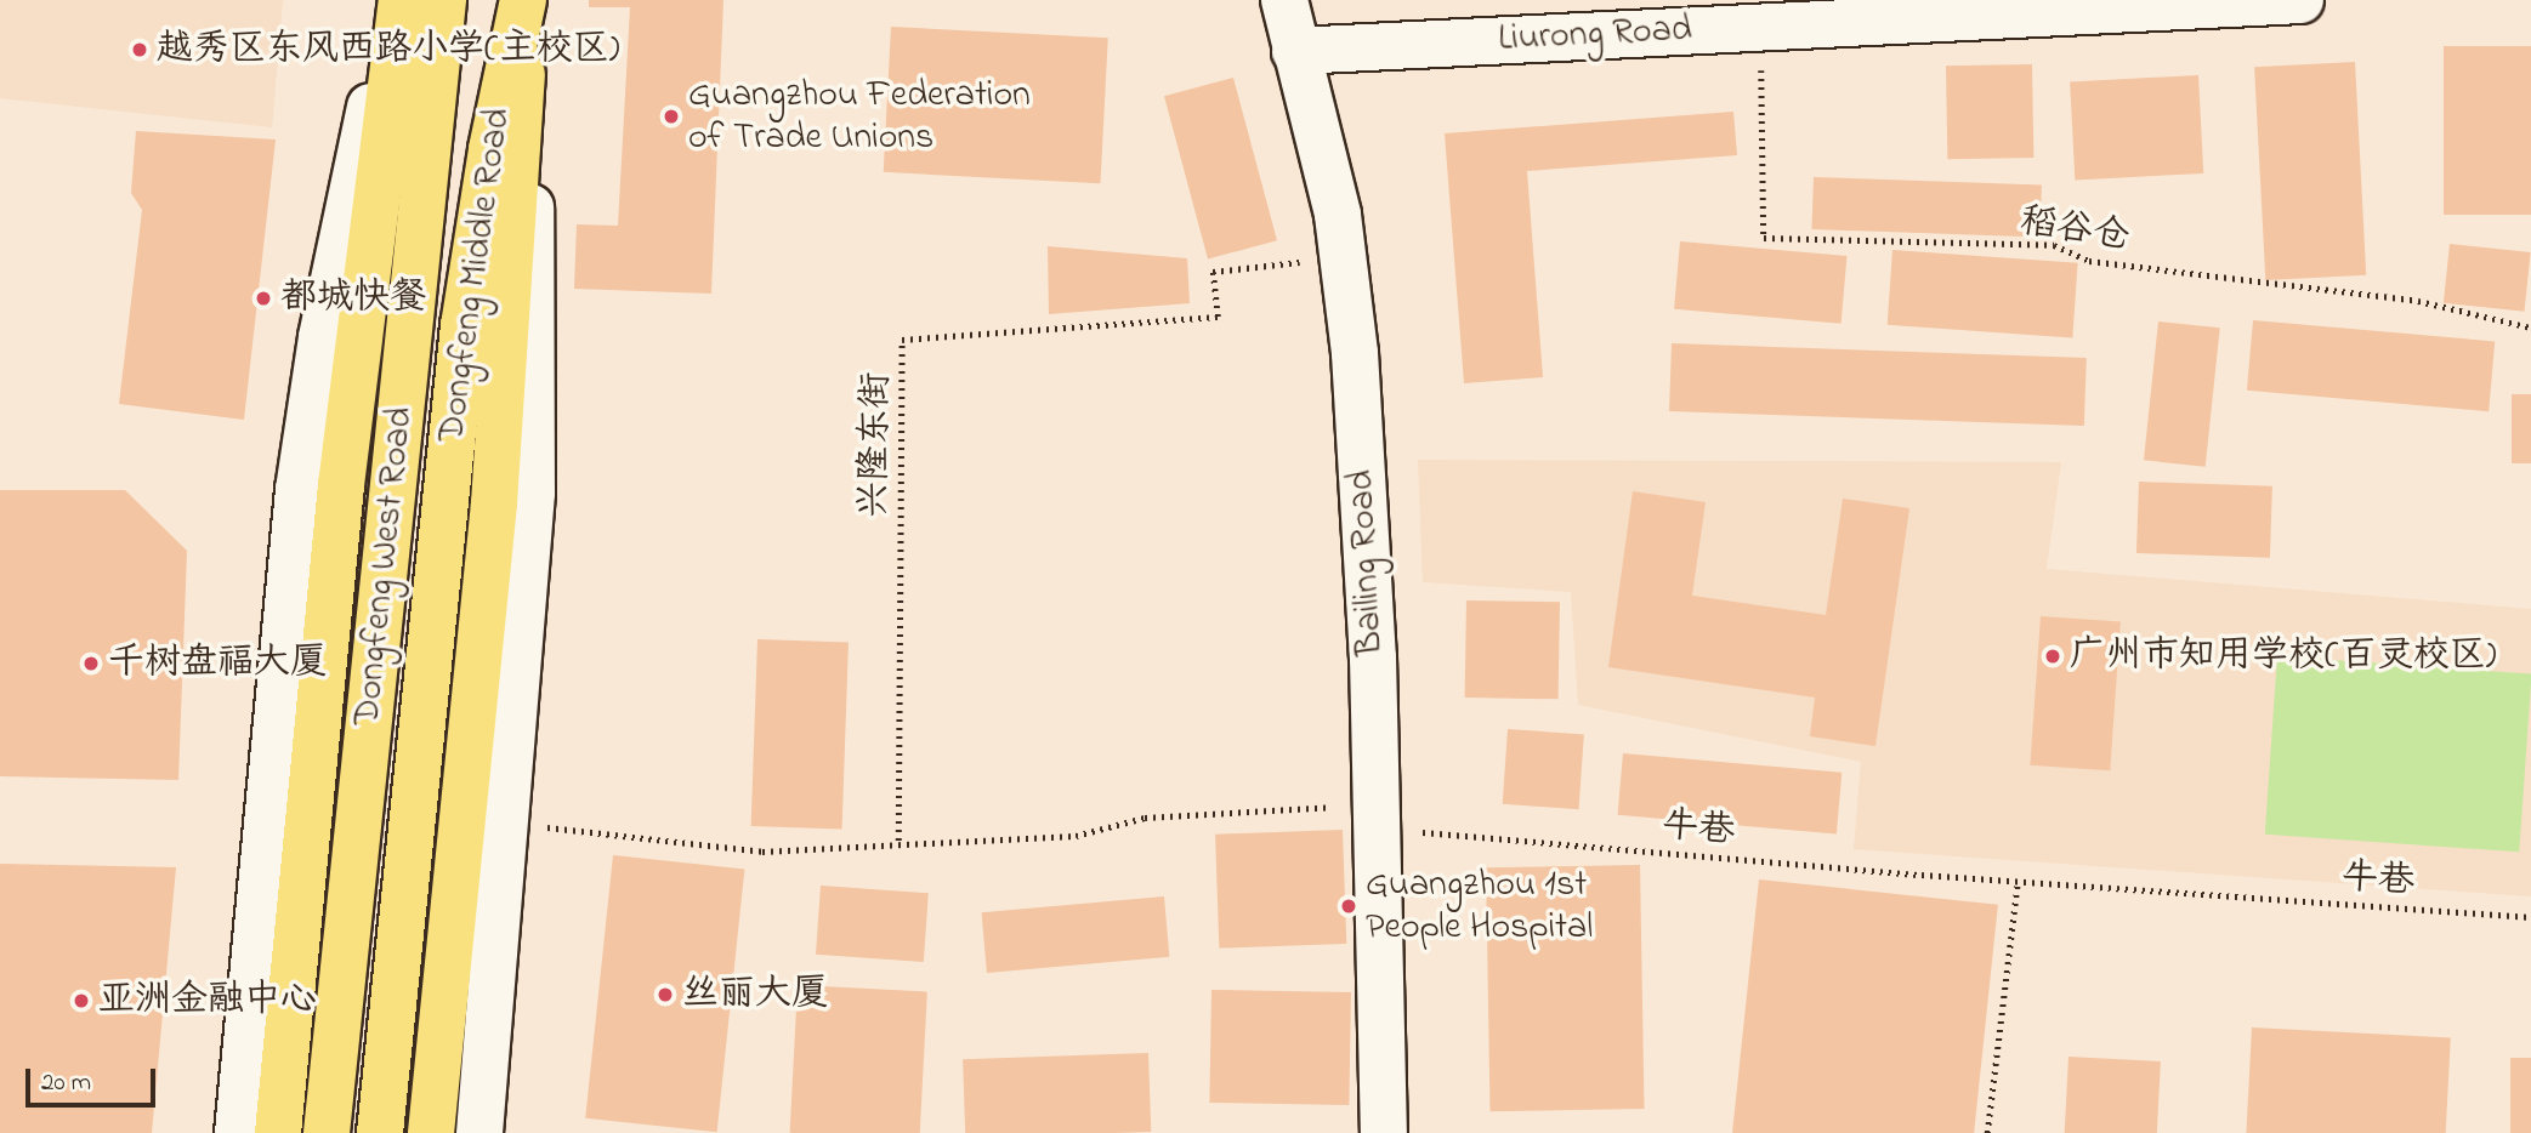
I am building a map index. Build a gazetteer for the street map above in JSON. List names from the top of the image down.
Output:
{
  "streets": {
    "main road": ["Dongfeng Middle Road", "Dongfeng West Road"],
    "street": ["Liurong Road", "Bailing Road"],
    "path": ["稻谷仓", "兴隆东街", "牛巷"]
  },
  "crossings": [
    ["Liurong Road", "稻谷仓"],
    ["Liurong Road", "Bailing Road"],
    ["Dongfeng Middle Road", "Dongfeng West Road"],
    ["兴隆东街", "Bailing Road"],
    ["兴隆东街", "牛巷"],
    ["Bailing Road", "牛巷"]
  ],
  "places": [
    "越秀区东风西路小学(主校区)",
    "Guangzhou Federation of Trade Unions",
    "都城快餐",
    "广州市知用学校(百灵校区)",
    "千树盘福大厦",
    "Guangzhou 1st People Hospital",
    "丝丽大厦",
    "亚洲金融中心"
  ],
  "scale_bar": "20 m"
}
